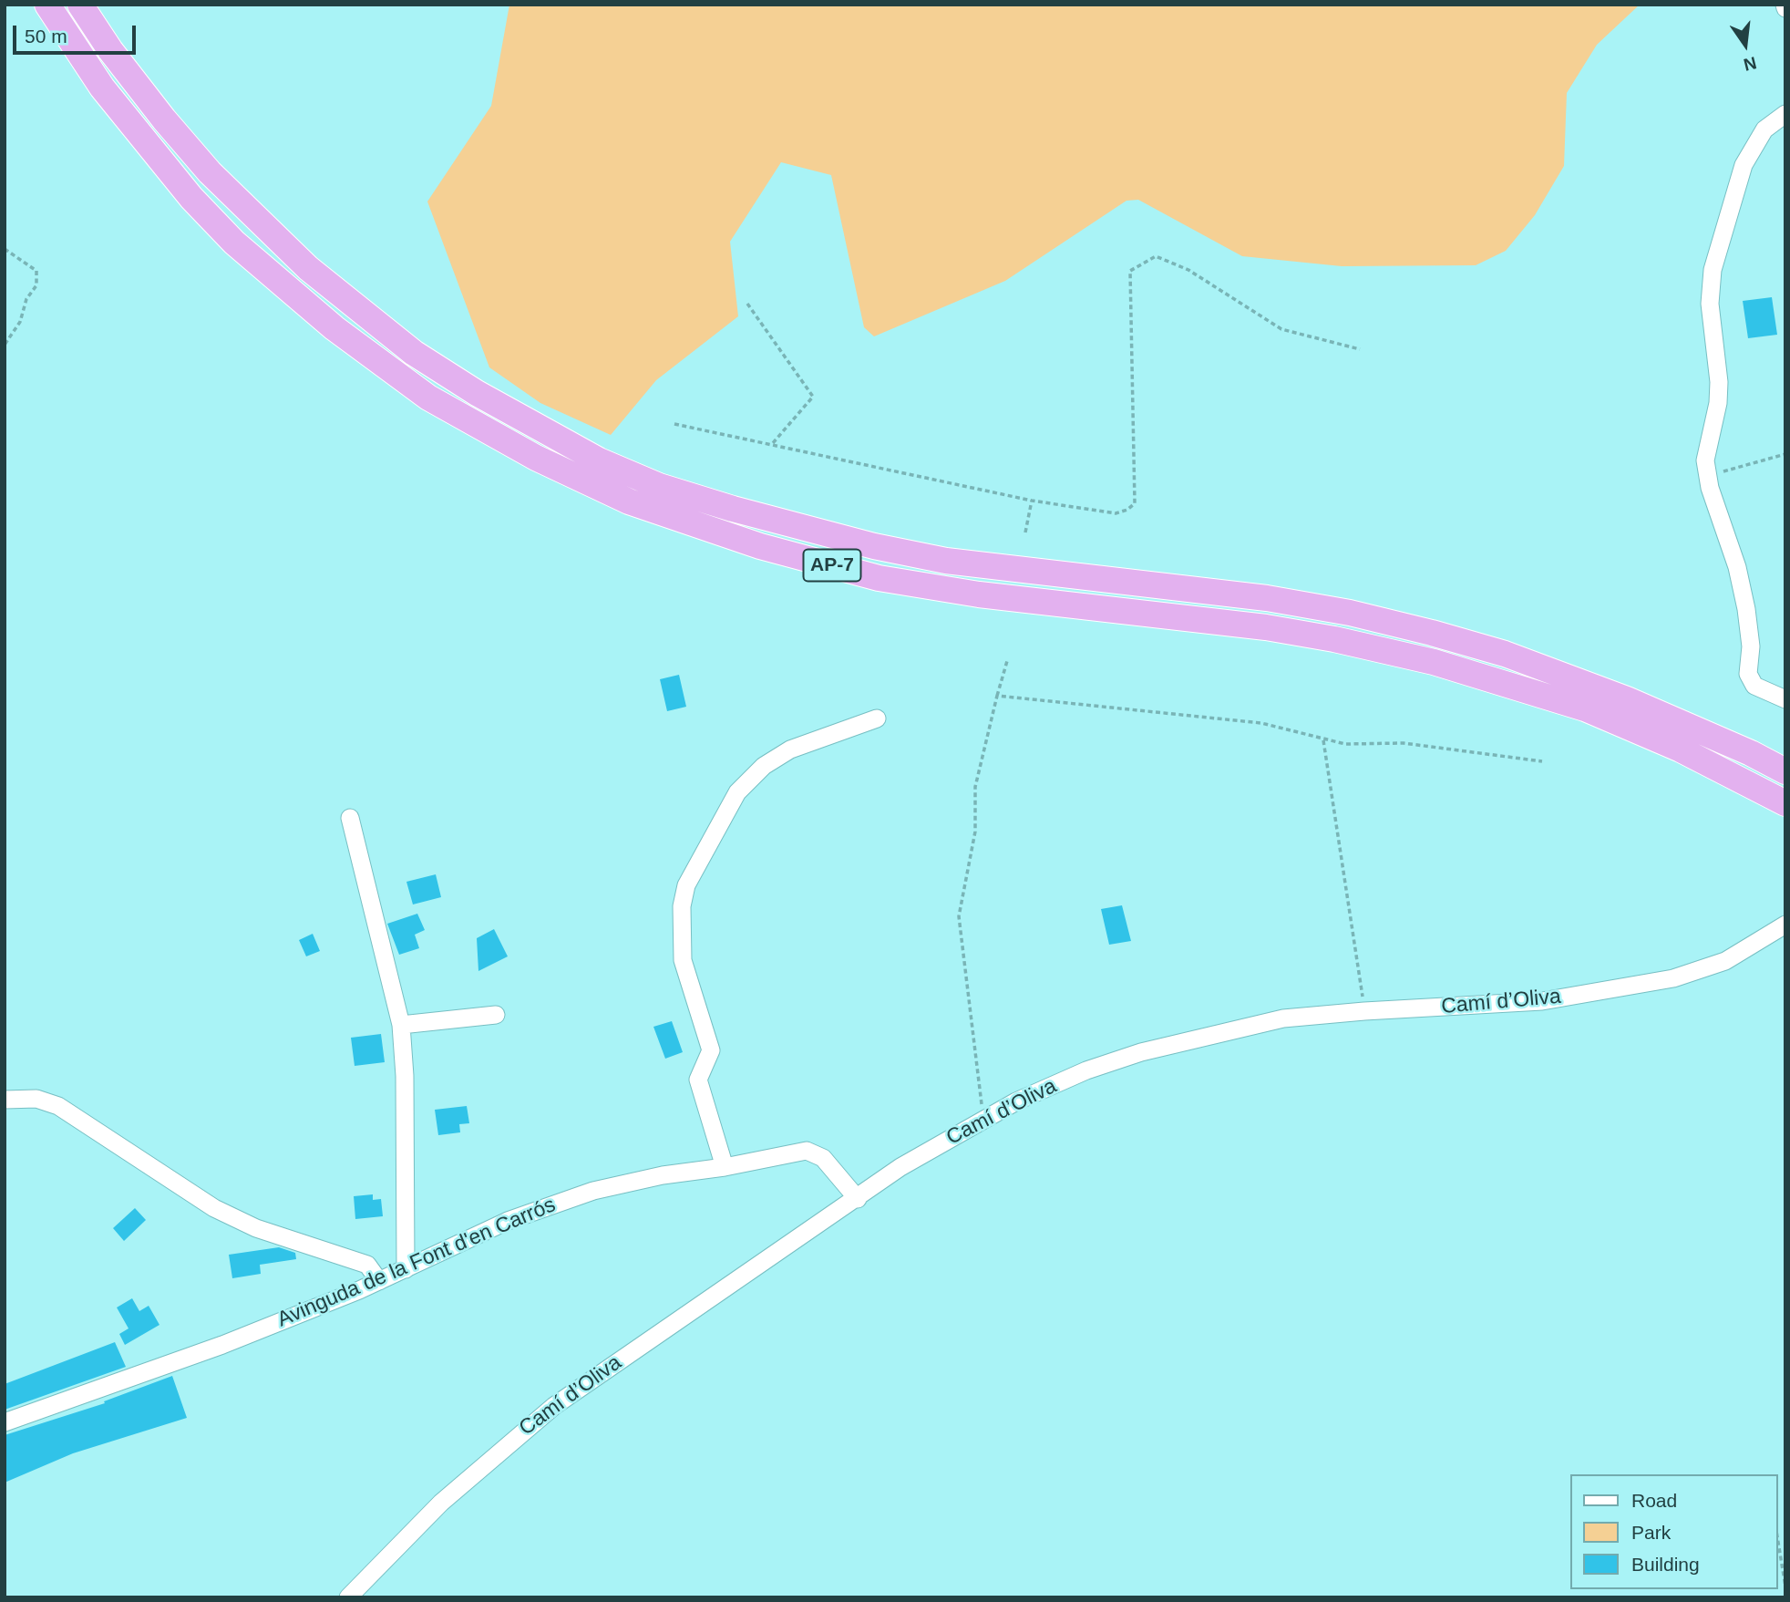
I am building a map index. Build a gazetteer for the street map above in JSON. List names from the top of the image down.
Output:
{
  "streets": {
    "highway": ["AP-7"],
    "street": ["Camí d’Oliva", "Avinguda de la Font d'en Carrós"]
  },
  "crossings": [
    ["Camí d’Oliva", "Avinguda de la Font d'en Carrós"]
  ],
  "legend": ["Road", "Park", "Building"],
  "scale_bar": "50 m",
  "north": "bottom"
}
